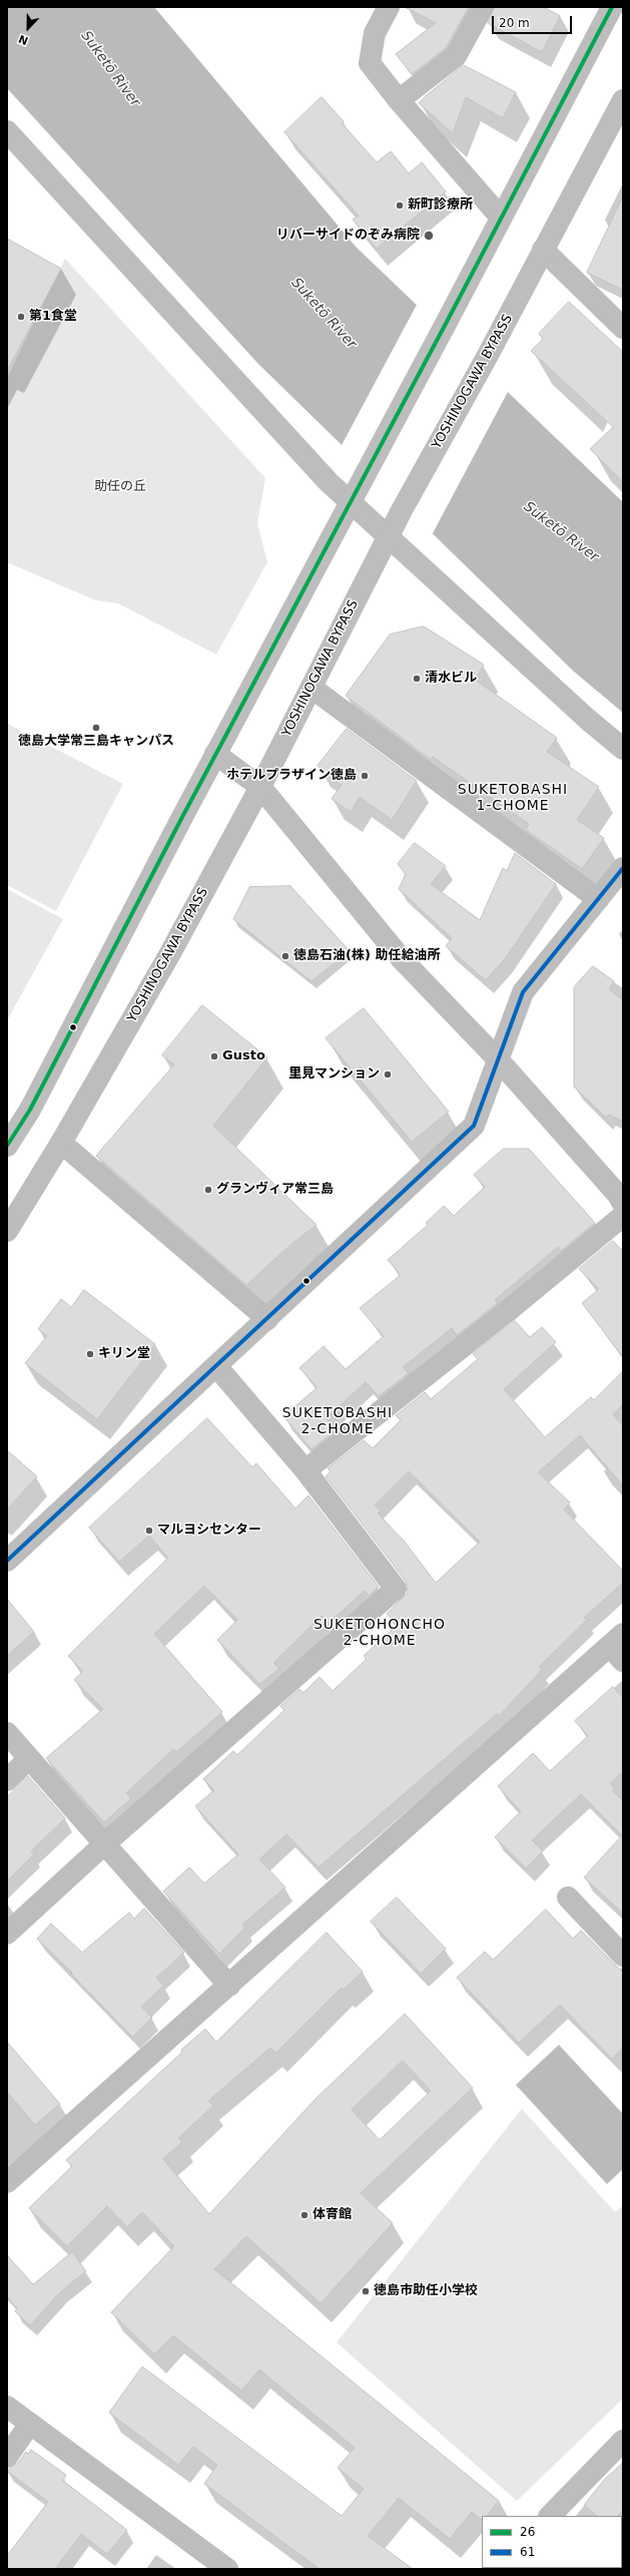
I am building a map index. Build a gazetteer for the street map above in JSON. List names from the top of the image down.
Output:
{
  "streets": {
    "main road": ["YOSHINOGAWA BYPASS"]
  },
  "districts": ["SUKETOBASHI 1-CHOME", "SUKETOBASHI 2-CHOME", "SUKETOHONCHO 2-CHOME"],
  "water": ["Suketō River"],
  "parks": ["助任の丘"],
  "places": [
    "新町診療所",
    "リバーサイドのぞみ病院",
    "第1食堂",
    "清水ビル",
    "徳島大学常三島キャンパス",
    "ホテルプラザイン徳島",
    "徳島石油(株) 助任給油所",
    "Gusto",
    "里見マンション",
    "グランヴィア常三島",
    "キリン堂",
    "マルヨシセンター",
    "体育館",
    "徳島市助任小学校"
  ],
  "lines": ["transit line 26", "transit line 61"],
  "legend": ["26", "61"],
  "scale_bar": "20 m",
  "north": "bottom"
}
